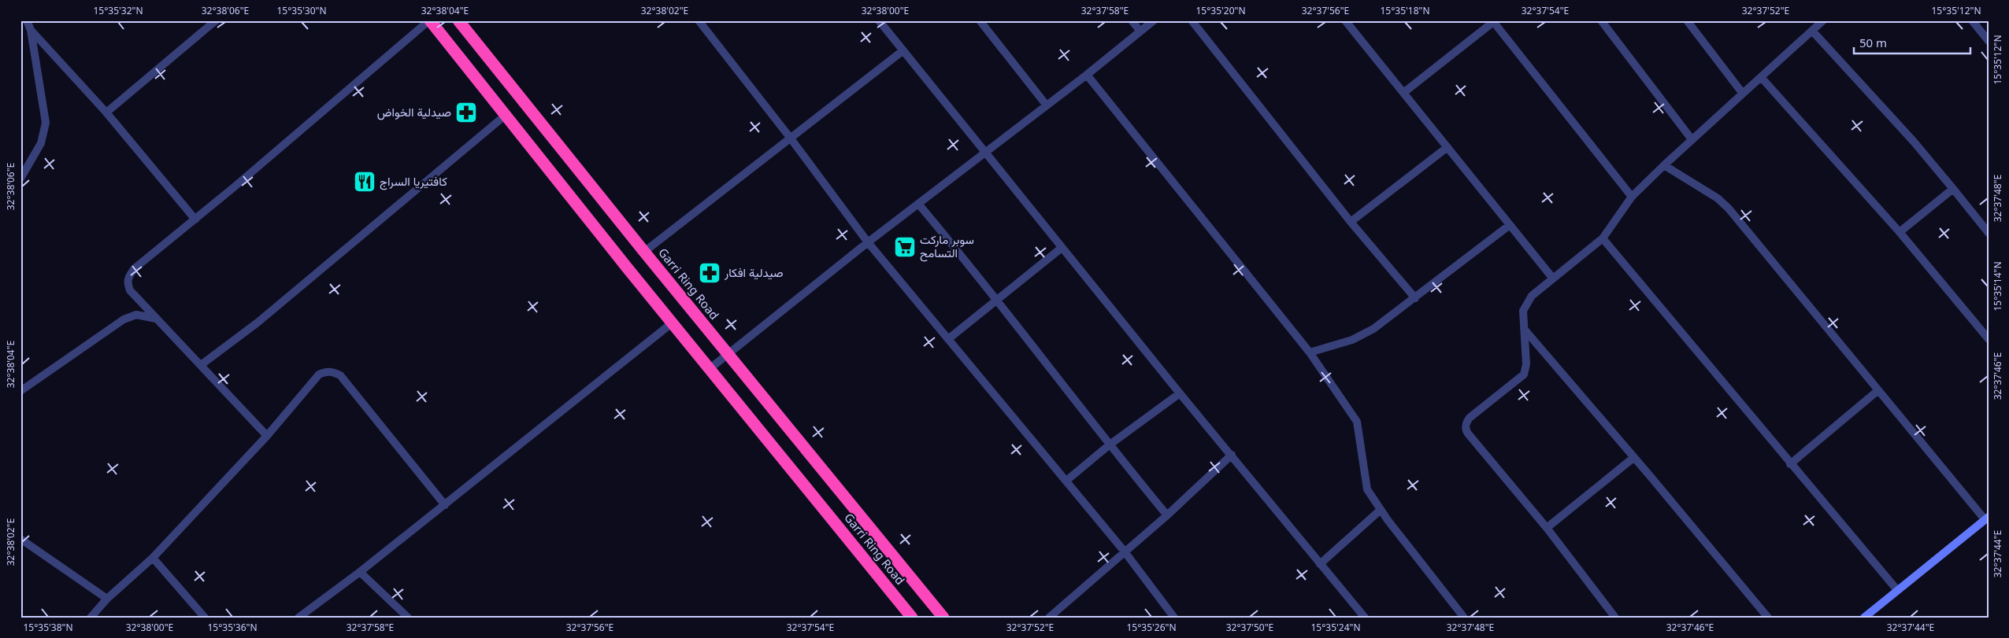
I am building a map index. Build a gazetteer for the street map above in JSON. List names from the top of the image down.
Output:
{
  "streets": {
    "highway": ["Garri Ring Road"]
  },
  "places": {
    "pharmacy": ["صيدلية الخواض", "صيدلية افكار"],
    "restaurant": ["كافتيريا السراج"],
    "supermarket": ["سوبر ماركت التسامح"]
  },
  "scale_bar": "50 m",
  "coordinates": [
    "15°35'32\"N",
    "32°38'06\"E",
    "15°35'30\"N",
    "32°38'04\"E",
    "32°38'02\"E",
    "32°38'00\"E",
    "32°37'58\"E",
    "15°35'20\"N",
    "32°37'56\"E",
    "15°35'18\"N",
    "32°37'54\"E",
    "32°37'52\"E",
    "15°35'12\"N",
    "32°37'48\"E",
    "15°35'14\"N",
    "32°37'46\"E",
    "32°37'44\"E",
    "15°35'38\"N",
    "15°35'36\"N",
    "15°35'26\"N",
    "32°37'50\"E",
    "15°35'24\"N"
  ]
}
